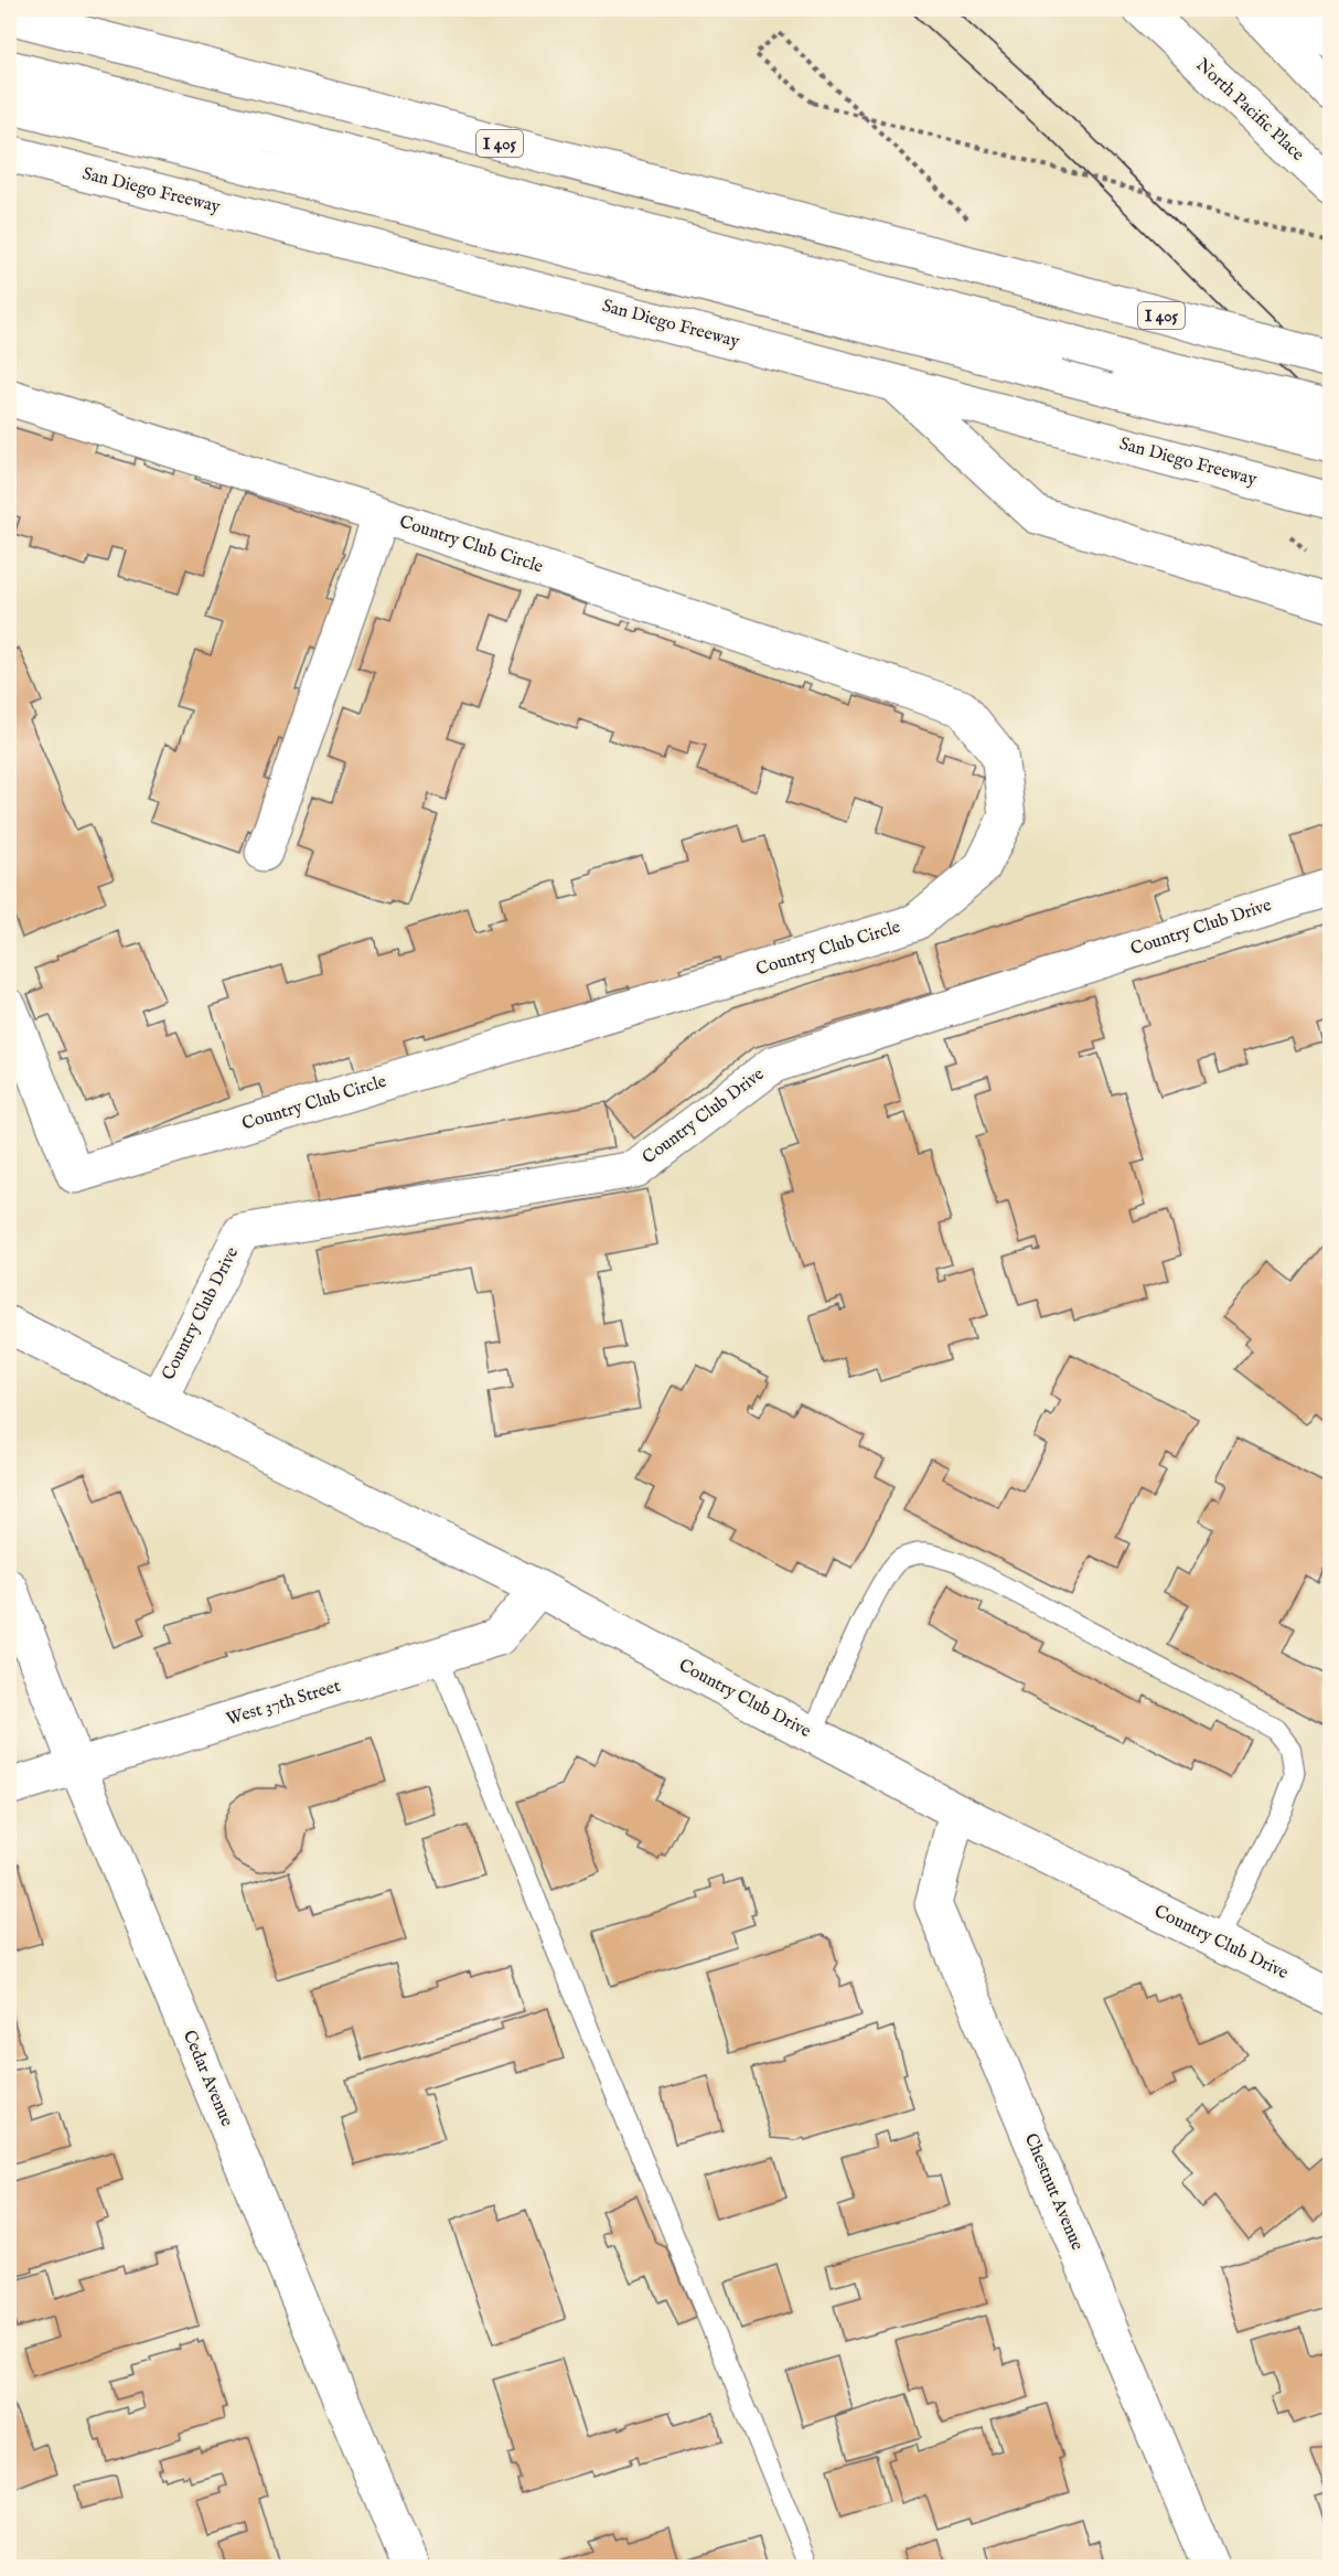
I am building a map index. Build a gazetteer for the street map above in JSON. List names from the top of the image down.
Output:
{
  "streets": {
    "main road": [
      "North Pacific Place",
      "I 405",
      "San Diego Freeway",
      "Country Club Circle",
      "Country Club Drive",
      "West 37th Street",
      "Cedar Avenue",
      "Chestnut Avenue"
    ]
  },
  "crossings": [
    ["Country Club Drive", "West 37th Street"],
    ["Country Club Drive", "Chestnut Avenue"],
    ["West 37th Street", "Cedar Avenue"]
  ]
}
